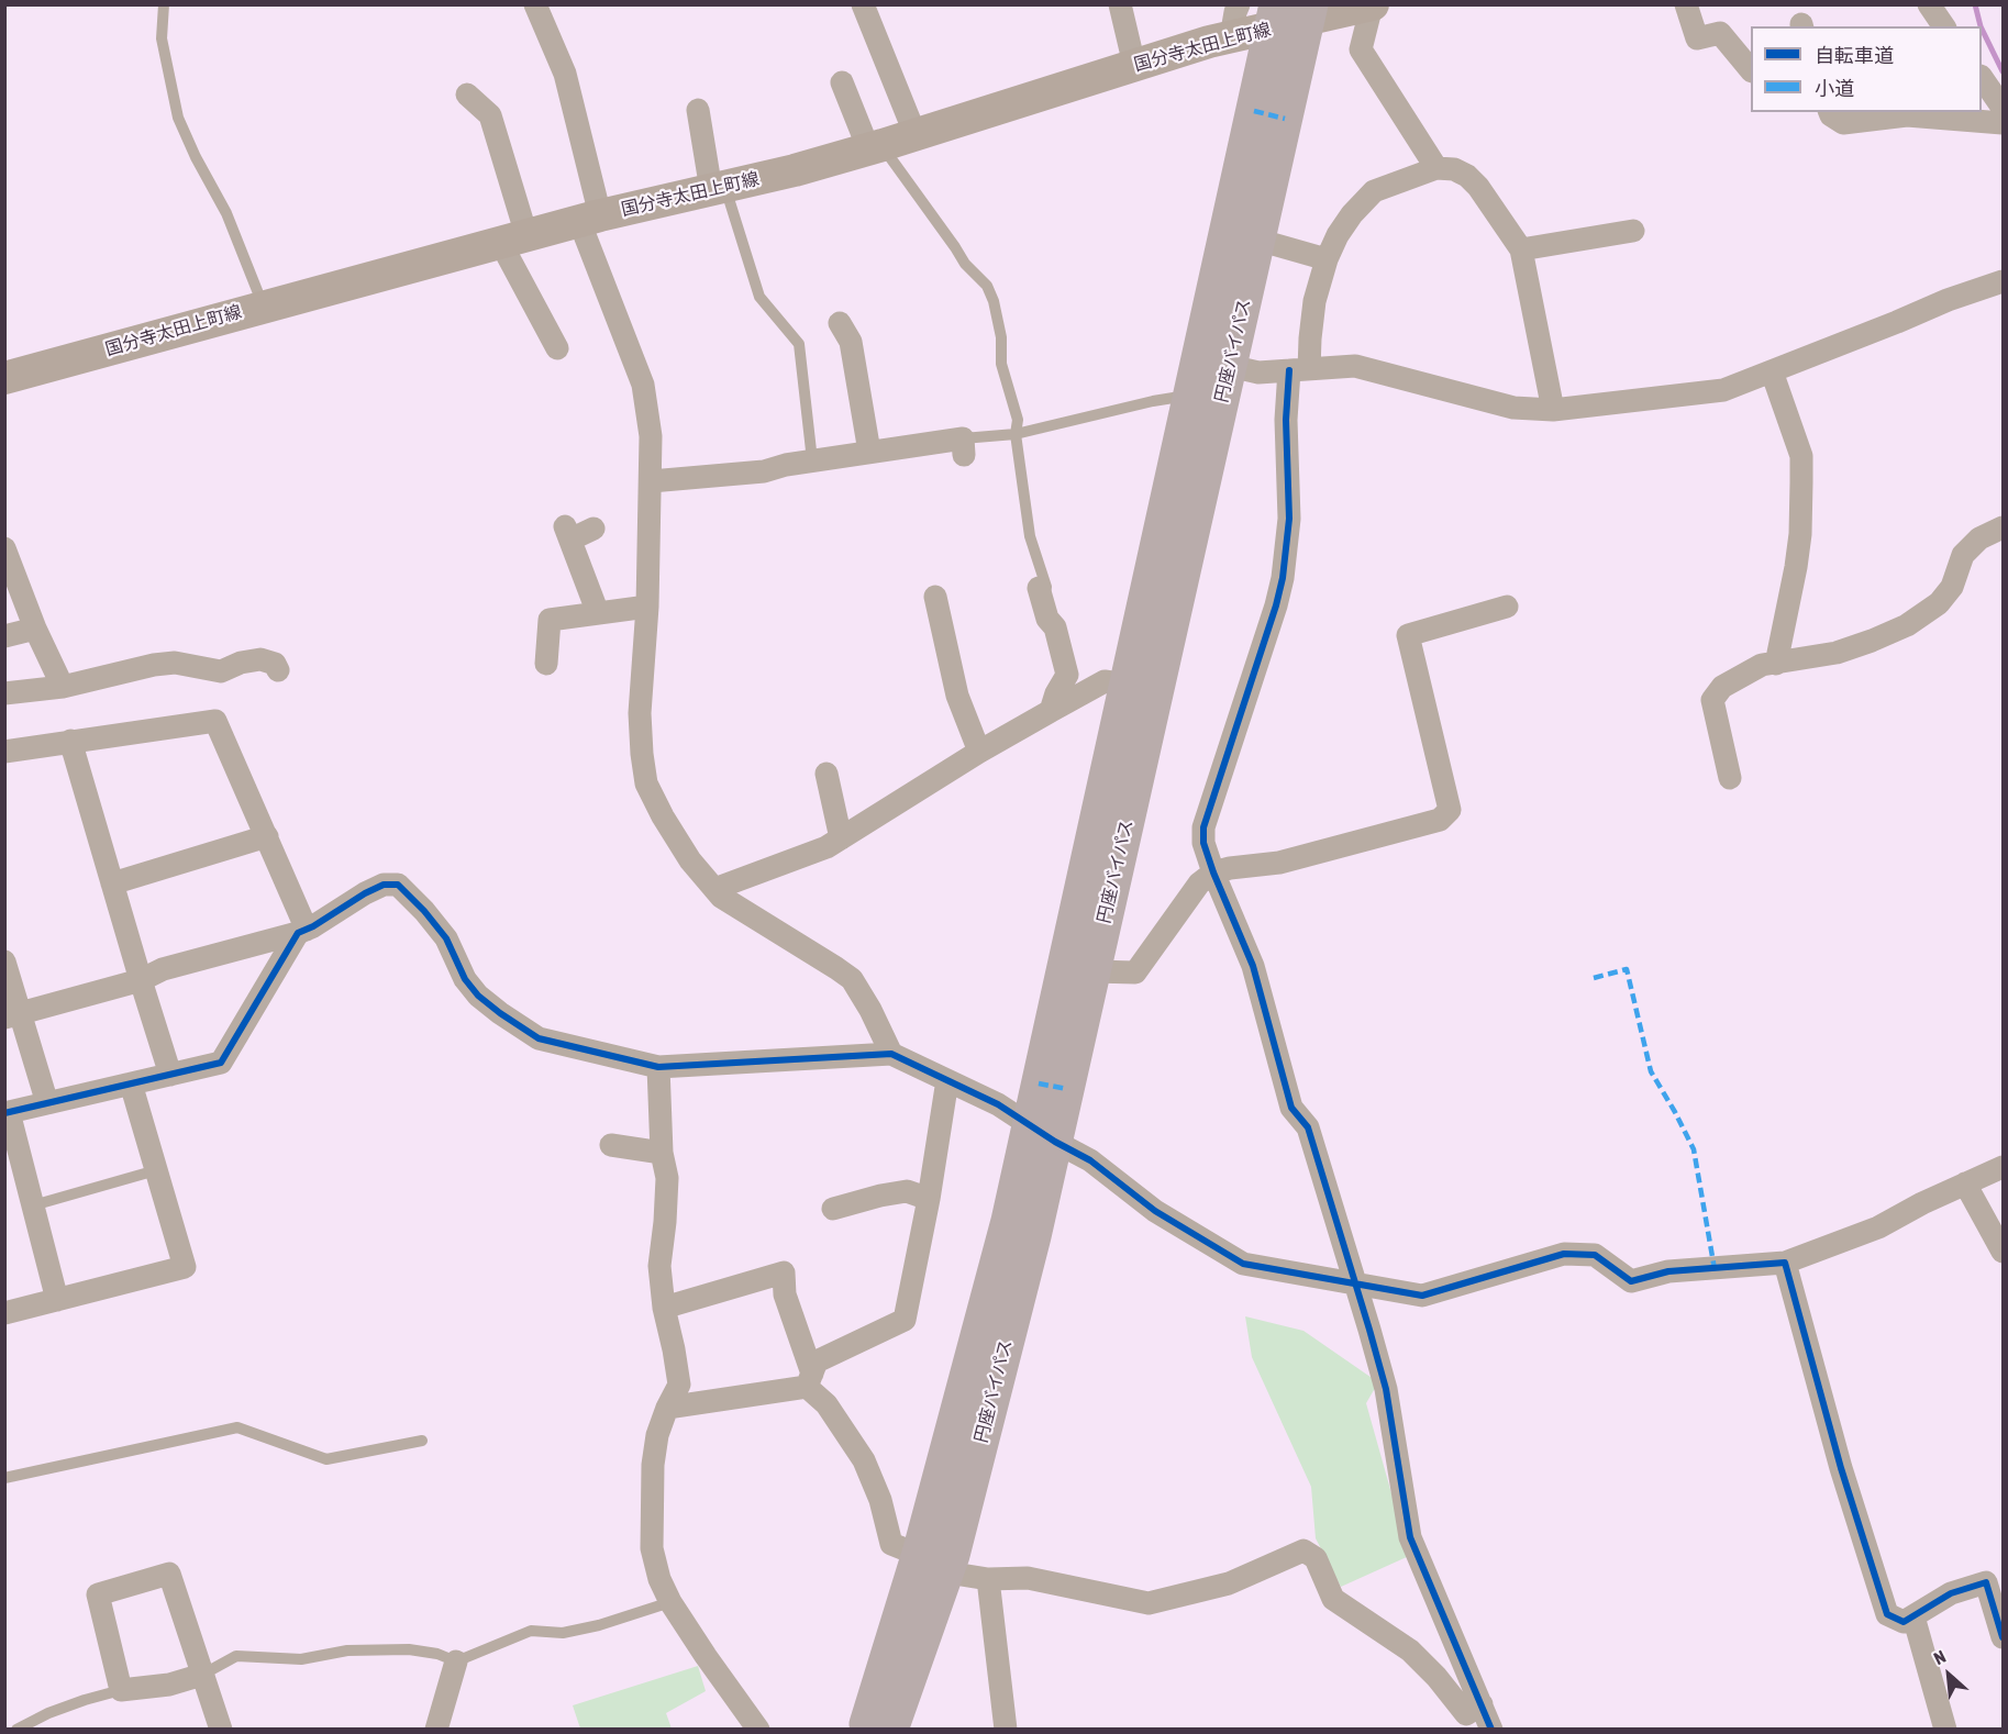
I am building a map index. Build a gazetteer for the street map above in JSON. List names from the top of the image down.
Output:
{
  "streets": {
    "highway": ["円座バイパス"],
    "main road": ["国分寺太田上町線"]
  },
  "crossings": [
    ["国分寺太田上町線", "円座バイパス"]
  ],
  "legend": ["自転車道", "小道"],
  "north": "top left"
}
